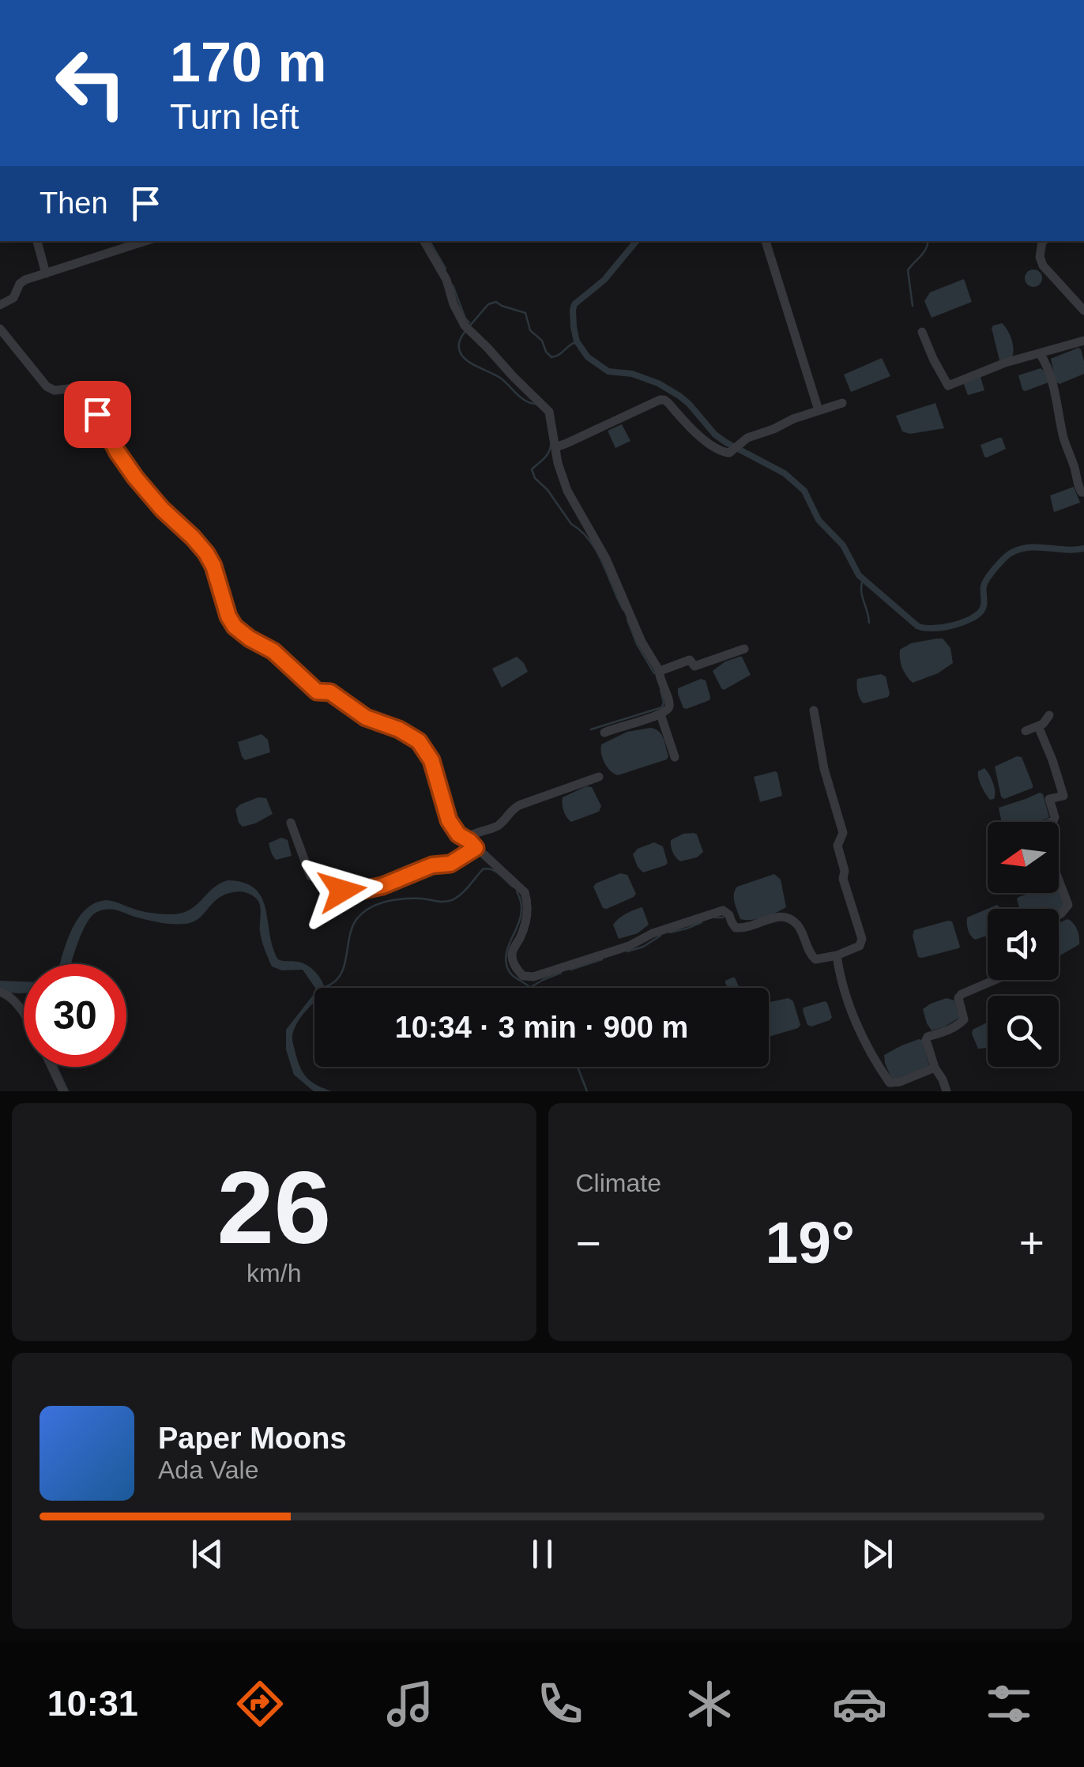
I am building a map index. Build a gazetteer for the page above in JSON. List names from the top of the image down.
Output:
{
  "north": "left",
  "page": {
    "turn": ["170 m", "Turn left"],
    "then": "Then",
    "limit": "30",
    "trip": "10:34 · 3 min · 900 m",
    "tile": [
      ["26", "km/h"],
      "Climate"
    ],
    "heat": ["−", "19°", "+"],
    "song": ["Paper Moons", "Ada Vale"],
    "tabs": "10:31"
  }
}
